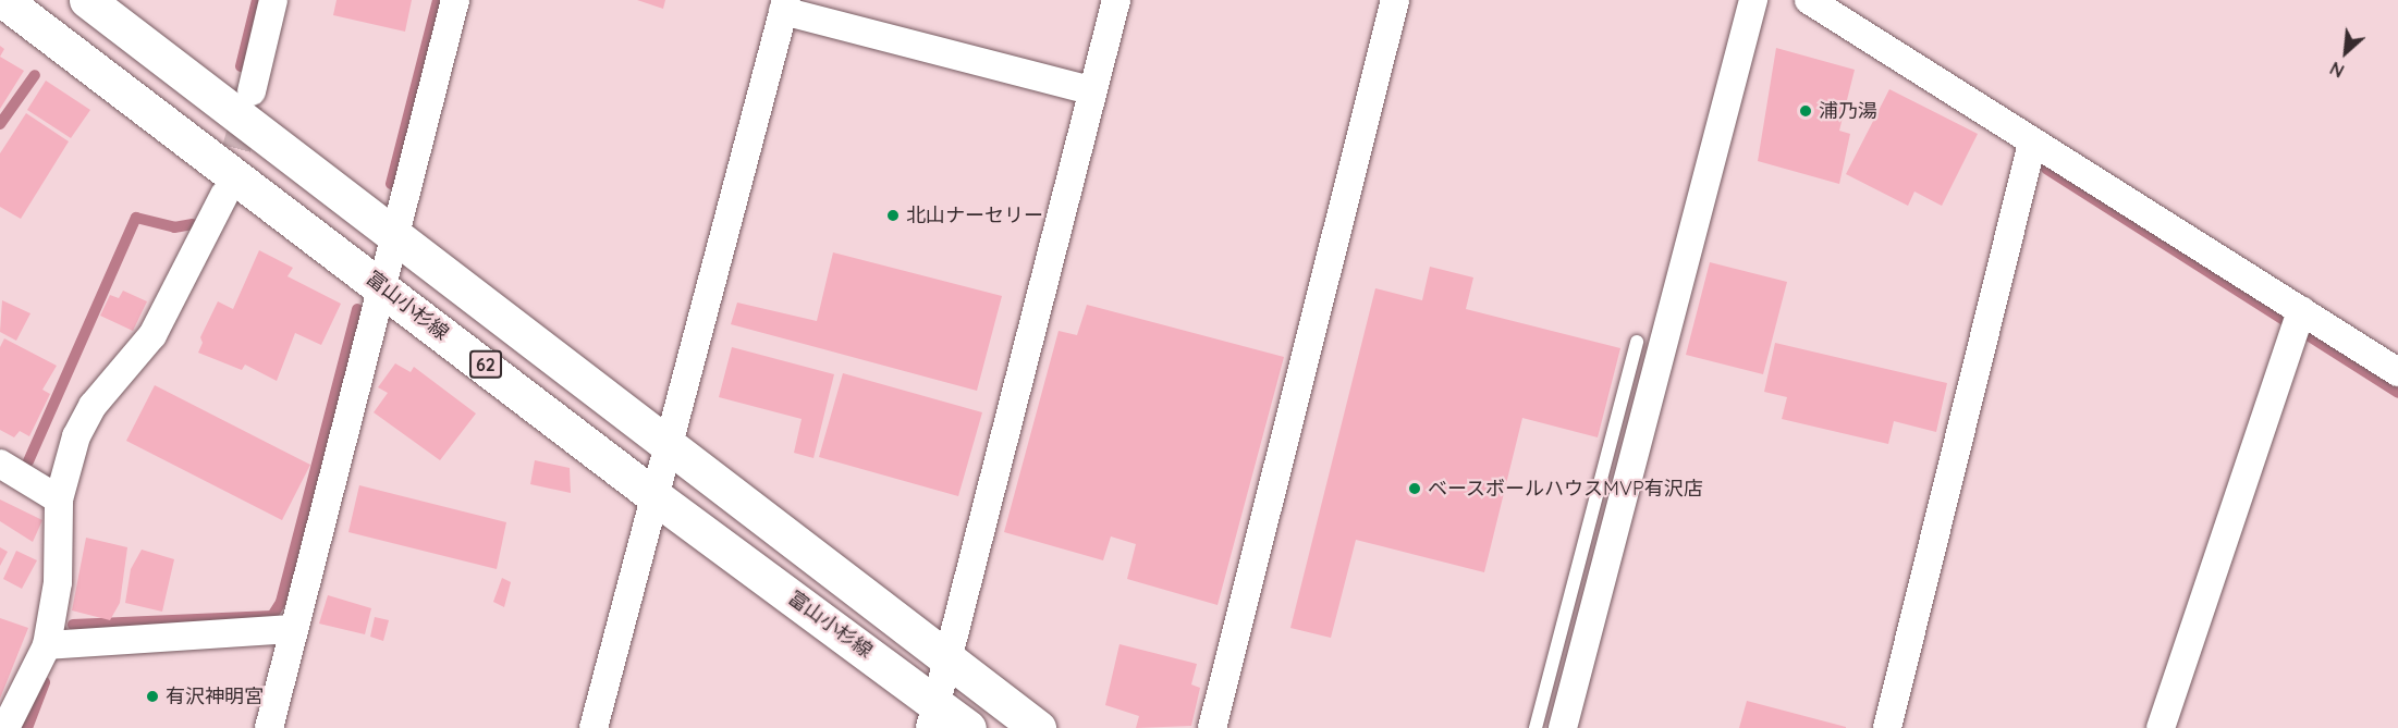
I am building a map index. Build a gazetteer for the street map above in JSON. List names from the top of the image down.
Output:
{
  "streets": {
    "main road": ["富山小杉線", "62"]
  },
  "places": [
    "浦乃湯",
    "北山ナーセリー",
    "ベースボールハウスMVP有沢店",
    "有沢神明宮"
  ],
  "north": "bottom left"
}
